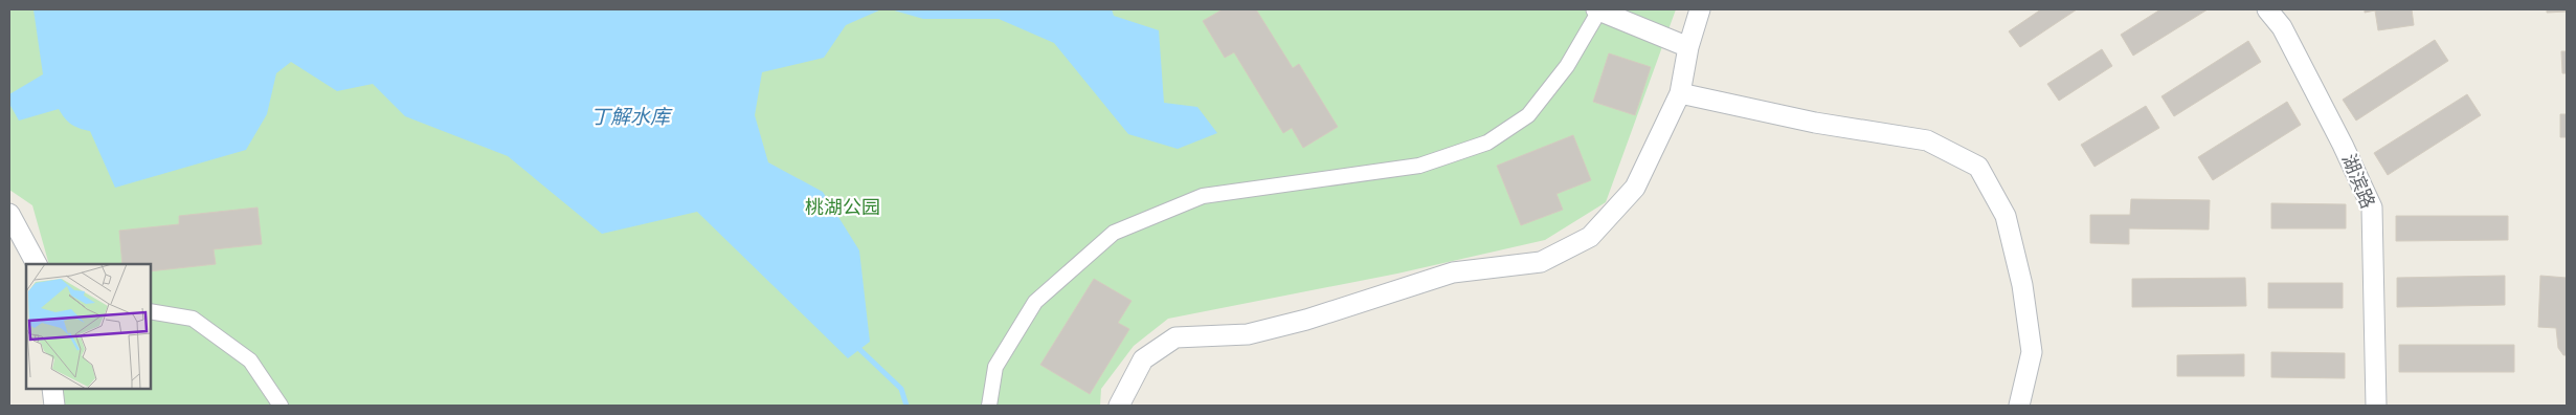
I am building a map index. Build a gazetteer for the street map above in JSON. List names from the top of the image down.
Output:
{
  "streets": {
    "street": ["湖滨路"]
  },
  "water": ["丁解水库"],
  "parks": ["桃湖公园"]
}
